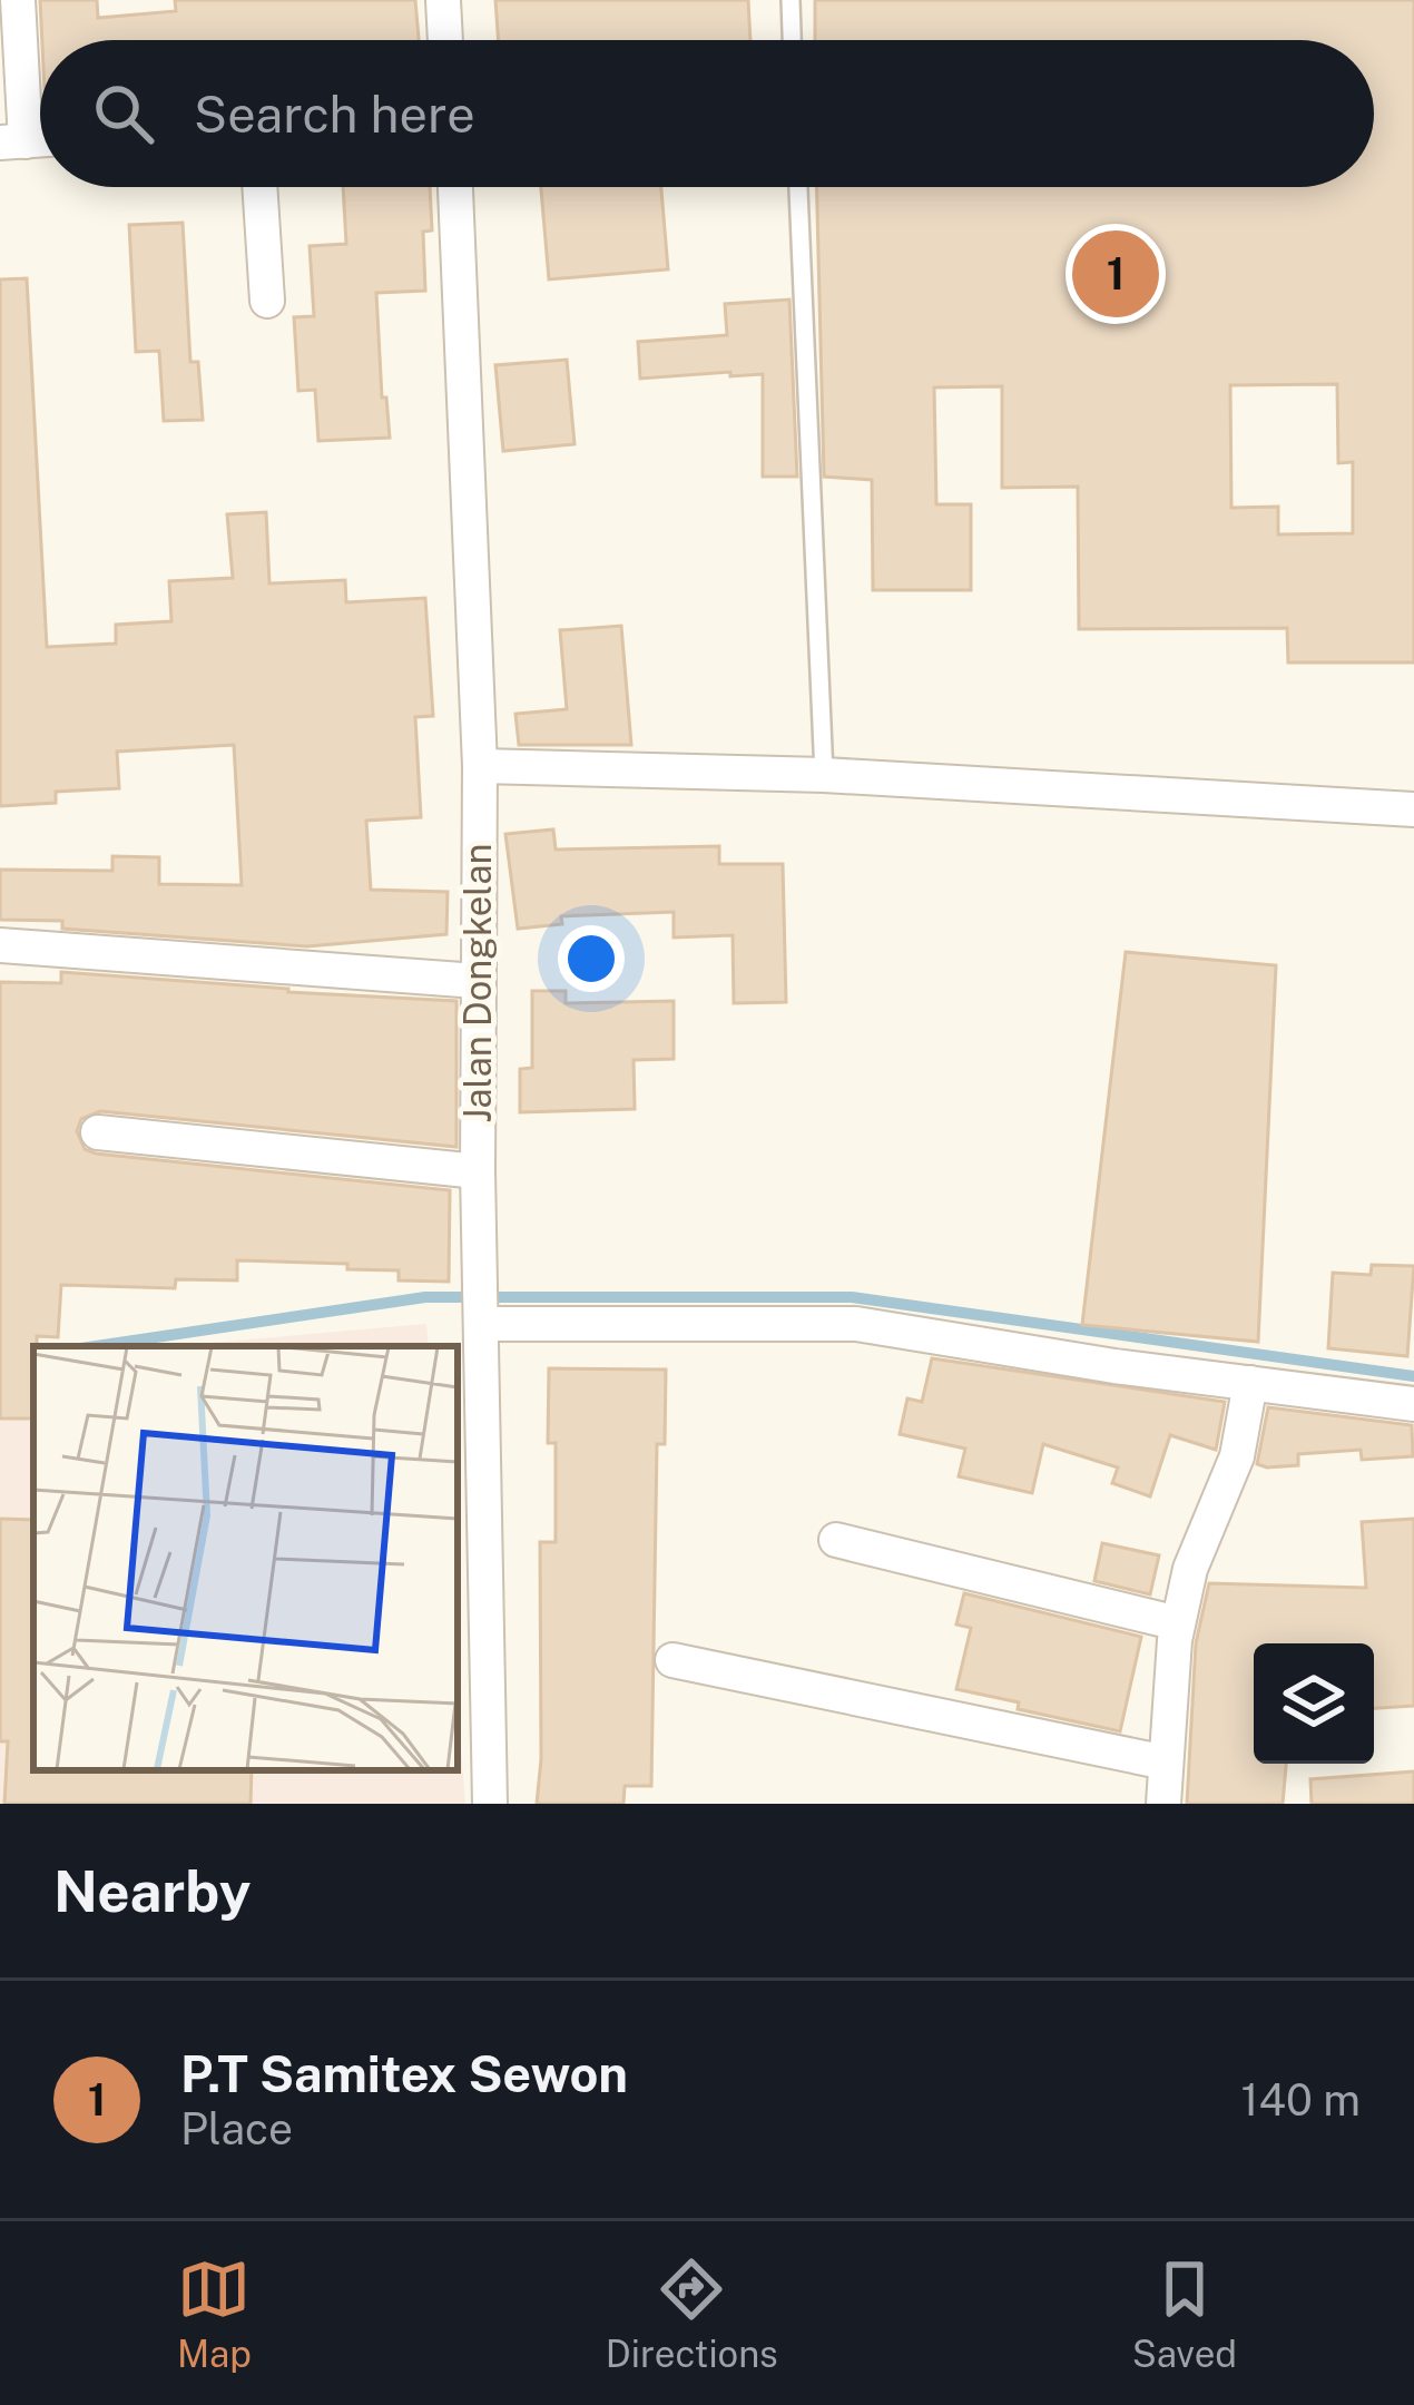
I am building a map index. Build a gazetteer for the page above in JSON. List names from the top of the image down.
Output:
{
  "streets": {
    "street": ["Jalan Dongkelan"]
  },
  "page": {
    "search": "Search here",
    "pins": "1",
    "heading": "Nearby",
    "list": [
      {
        "mark": "1",
        "name": "P.T Samitex Sewon",
        "note": "Place",
        "value": "140 m"
      }
    ],
    "nav": ["Map", "Directions", "Saved"]
  }
}
